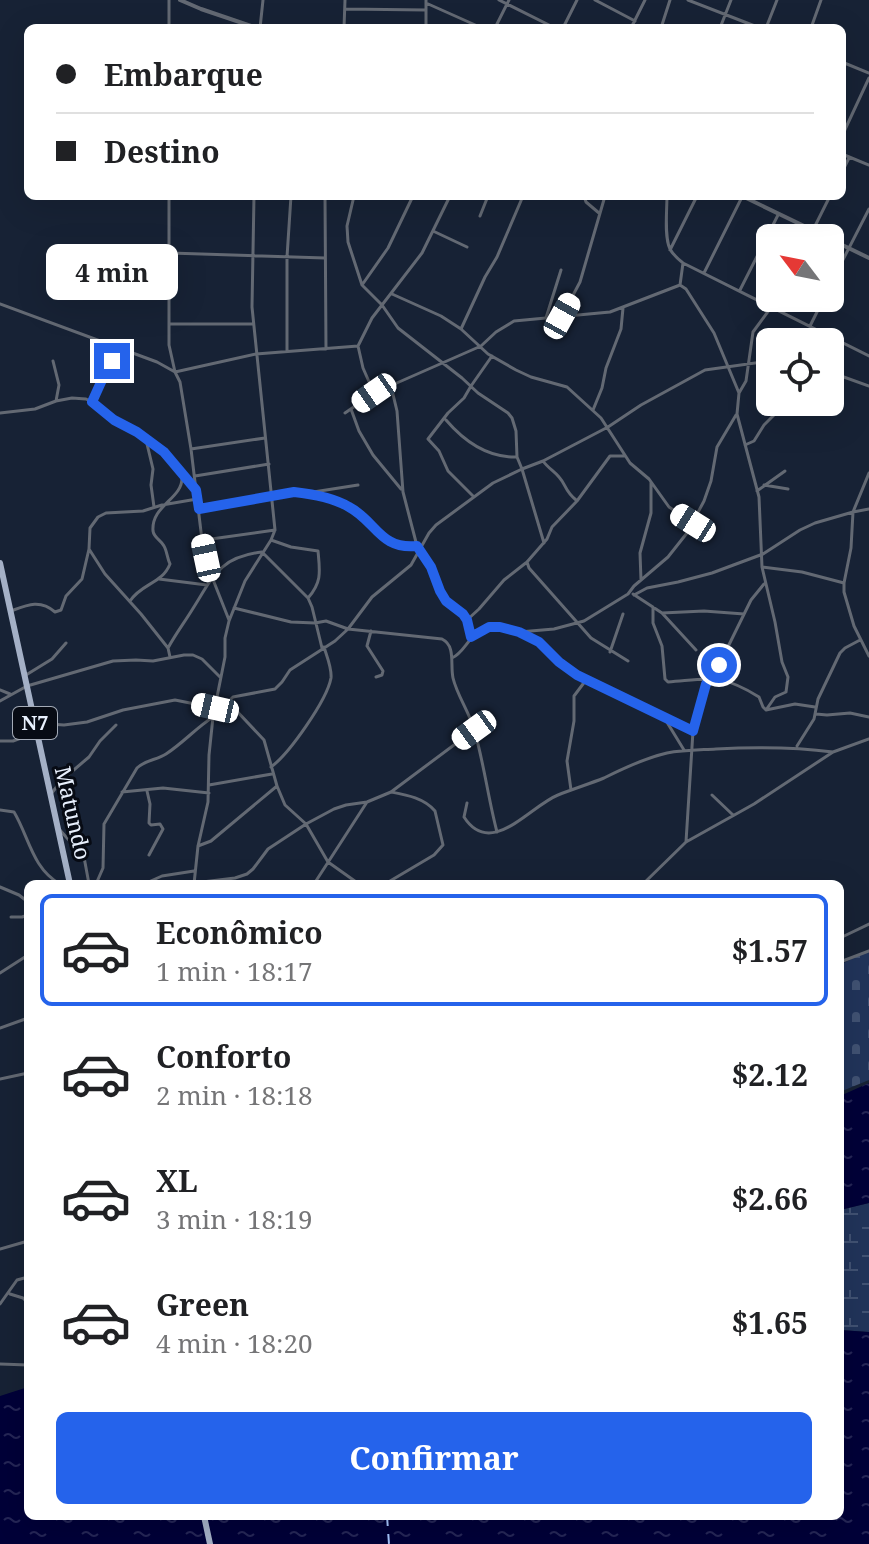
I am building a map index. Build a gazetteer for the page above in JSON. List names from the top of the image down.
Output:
{
  "streets": {
    "main road": ["N7", "Matundo"]
  },
  "north": "top left",
  "page": {
    "banner": ["Embarque", "Destino"],
    "bubble": "4 min",
    "list": [
      {
        "name": "Econômico",
        "note": "1 min · 18:17",
        "value": "$1.57"
      },
      {
        "name": "Conforto",
        "note": "2 min · 18:18",
        "value": "$2.12"
      },
      {
        "name": "XL",
        "note": "3 min · 18:19",
        "value": "$2.66"
      },
      {
        "name": "Green",
        "note": "4 min · 18:20",
        "value": "$1.65"
      }
    ],
    "buttons": "Confirmar"
  }
}
